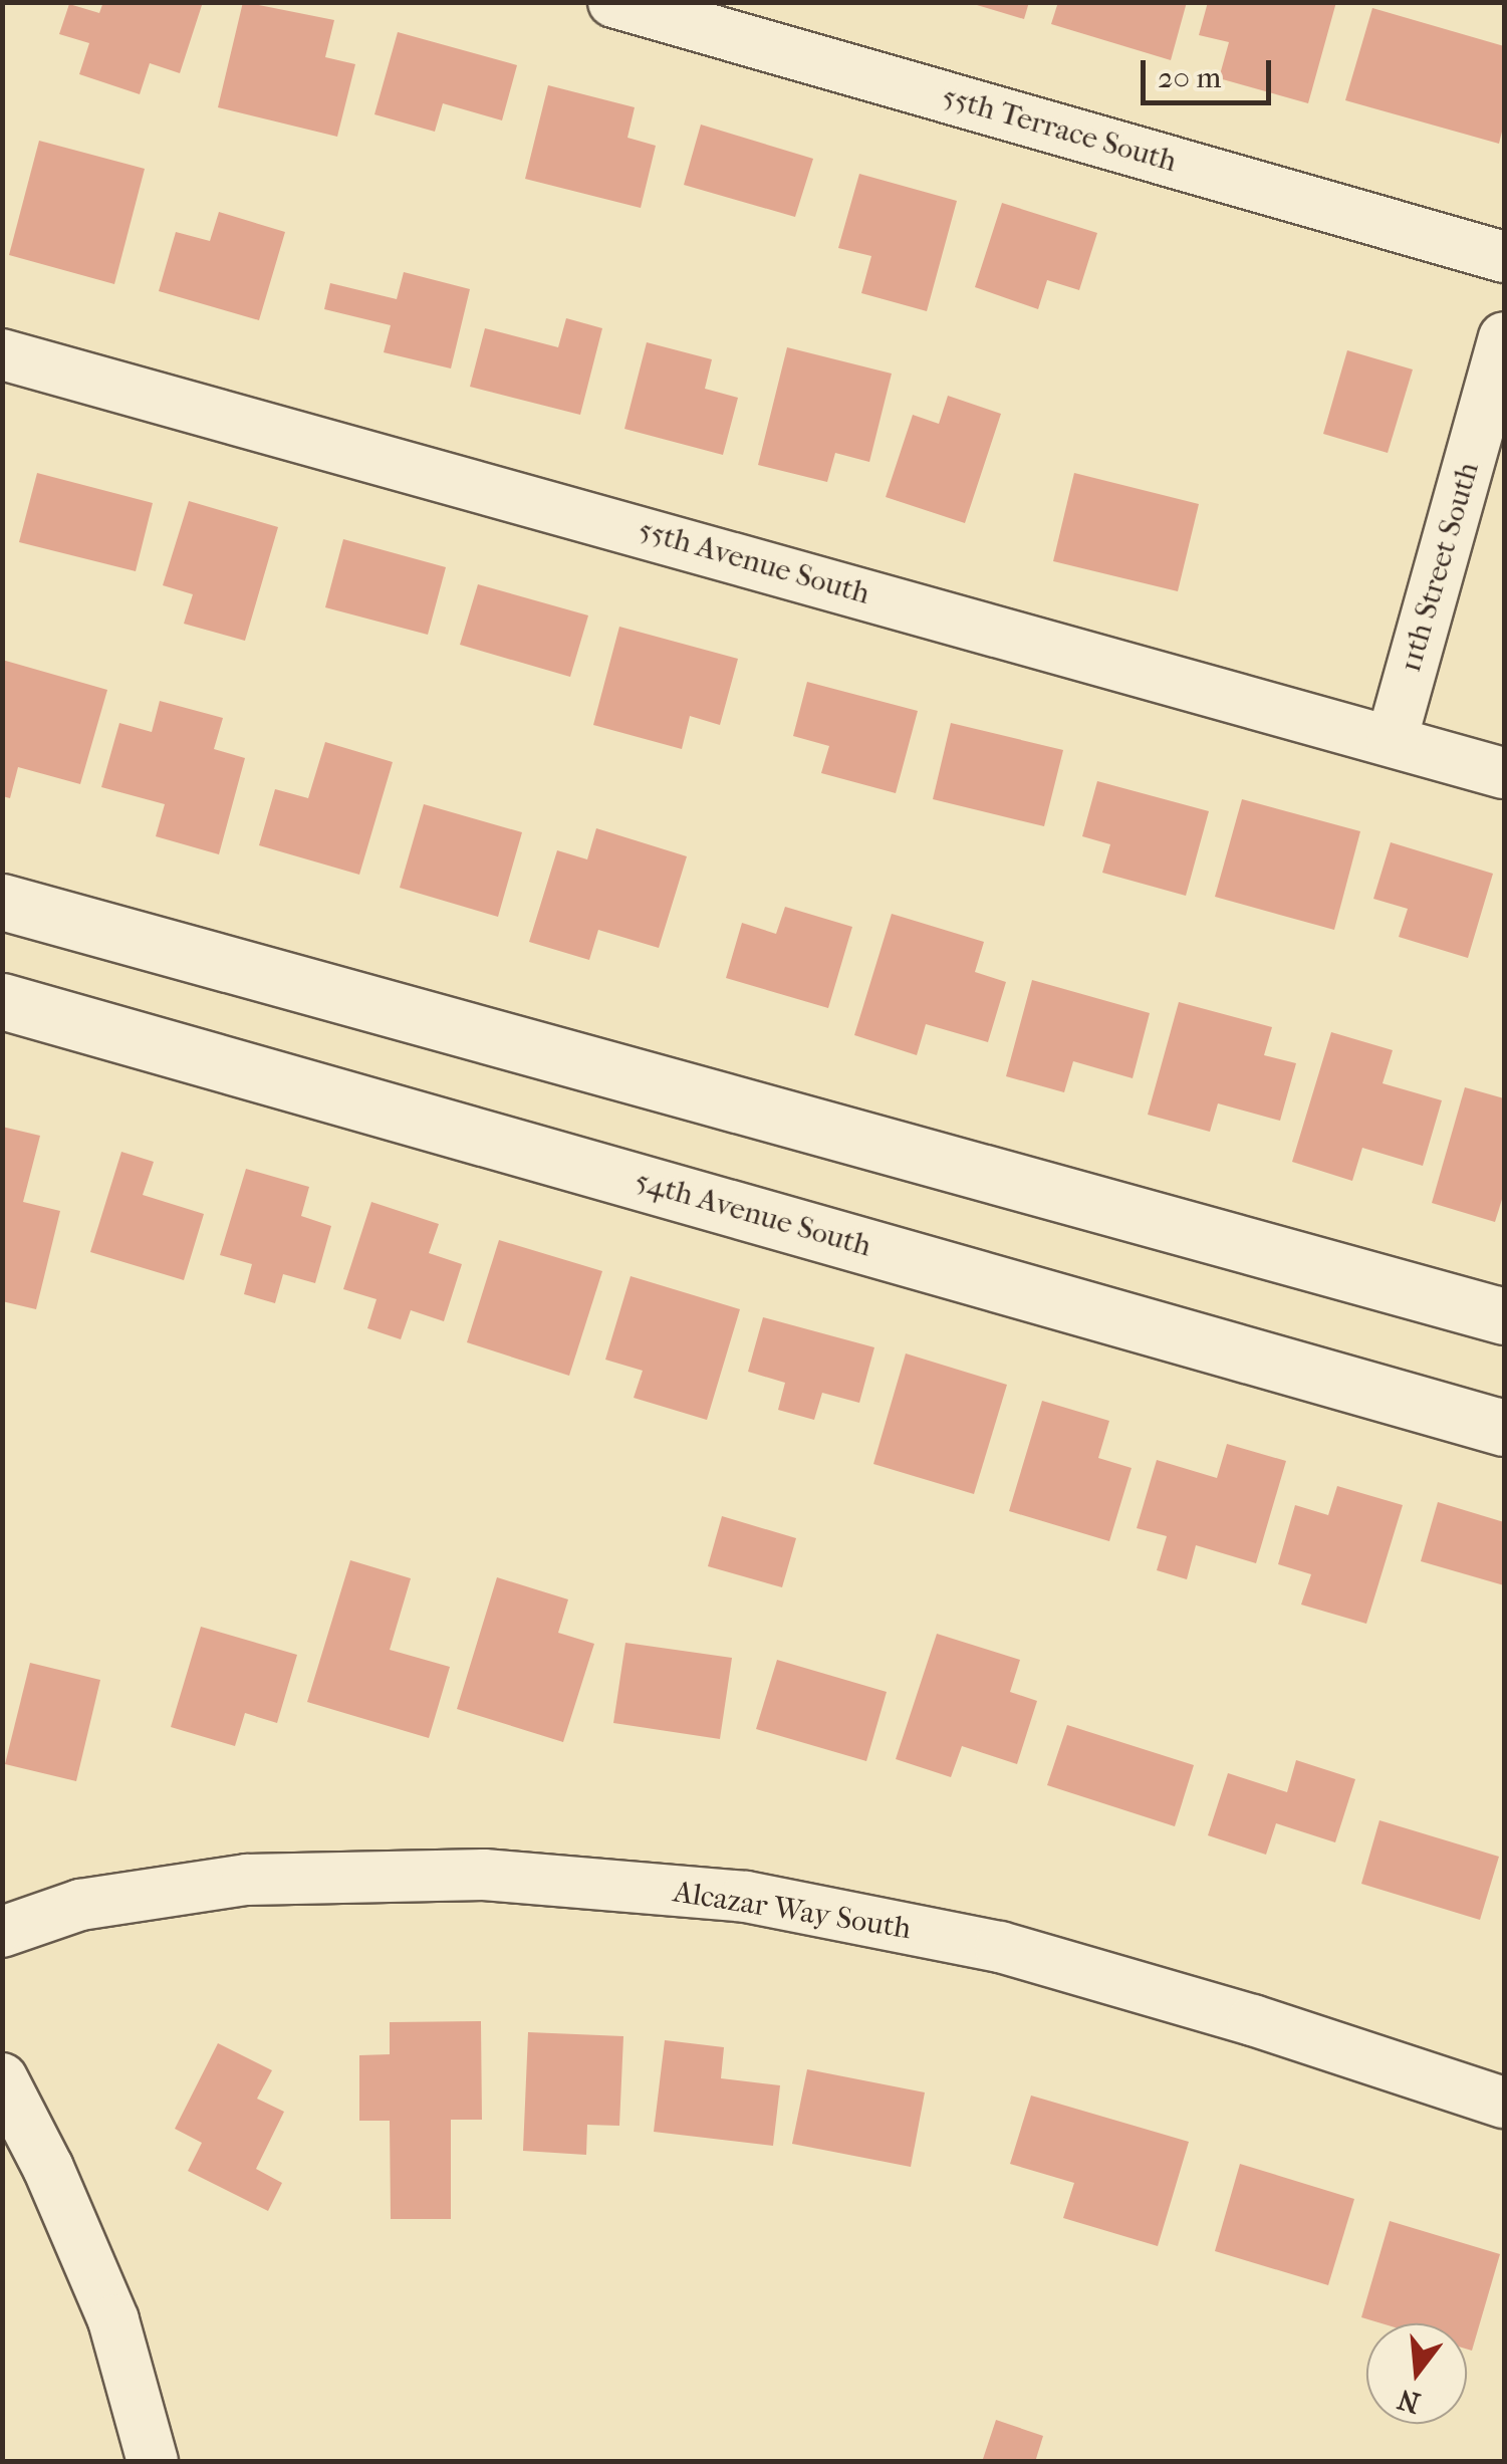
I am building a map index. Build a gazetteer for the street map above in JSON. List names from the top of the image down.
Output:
{
  "streets": {
    "main road": ["54th Avenue South"],
    "street": [
      "55th Terrace South",
      "55th Avenue South",
      "11th Street South",
      "Alcazar Way South"
    ]
  },
  "crossings": [
    ["55th Avenue South", "11th Street South"]
  ],
  "scale_bar": "20 m",
  "north": "bottom"
}
